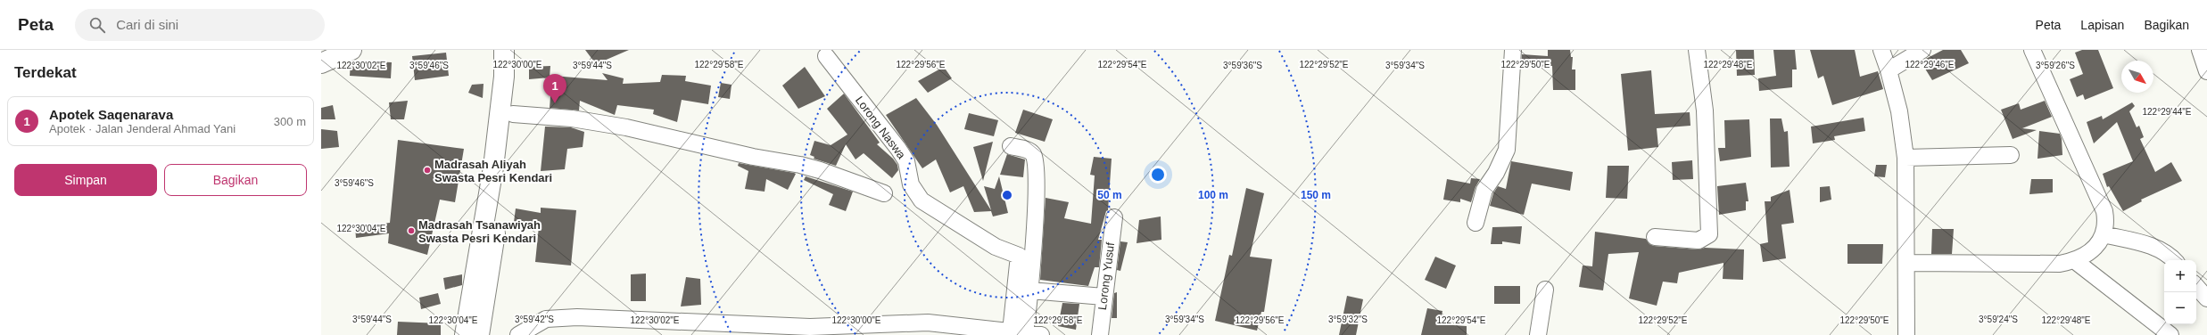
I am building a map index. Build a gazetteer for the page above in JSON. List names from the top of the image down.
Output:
{
  "streets": {
    "street": ["Lorong Naswa", "Lorong Yusuf"]
  },
  "places": ["Madrasah Aliyah Swasta Pesri Kendari", "Madrasah Tsanawiyah Swasta Pesri Kendari"],
  "north": "bottom right",
  "page": {
    "header": "Peta",
    "search": "Cari di sini",
    "nav": ["Peta", "Lapisan", "Bagikan"],
    "heading": "Terdekat",
    "pins": "1",
    "list": [
      {
        "mark": "1",
        "name": "Apotek Saqenarava",
        "note": "Apotek · Jalan Jenderal Ahmad Yani",
        "value": "300 m"
      }
    ],
    "buttons": ["Simpan", "Bagikan"],
    "map_buttons": ["+", "−"]
  },
  "coordinates": [
    "122°29'52\"E",
    "122°29'50\"E",
    "122°29'46\"E",
    "122°30'00\"E",
    "122°29'58\"E",
    "122°29'56\"E",
    "122°29'54\"E",
    "122°29'48\"E",
    "122°30'02\"E",
    "3°59'46\"S",
    "3°59'36\"S",
    "3°59'44\"S",
    "3°59'34\"S",
    "3°59'26\"S",
    "122°29'44\"E",
    "122°30'04\"E",
    "3°59'42\"S",
    "3°59'32\"S",
    "3°59'24\"S"
  ],
  "rings": ["50 m", "100 m", "150 m"]
}
